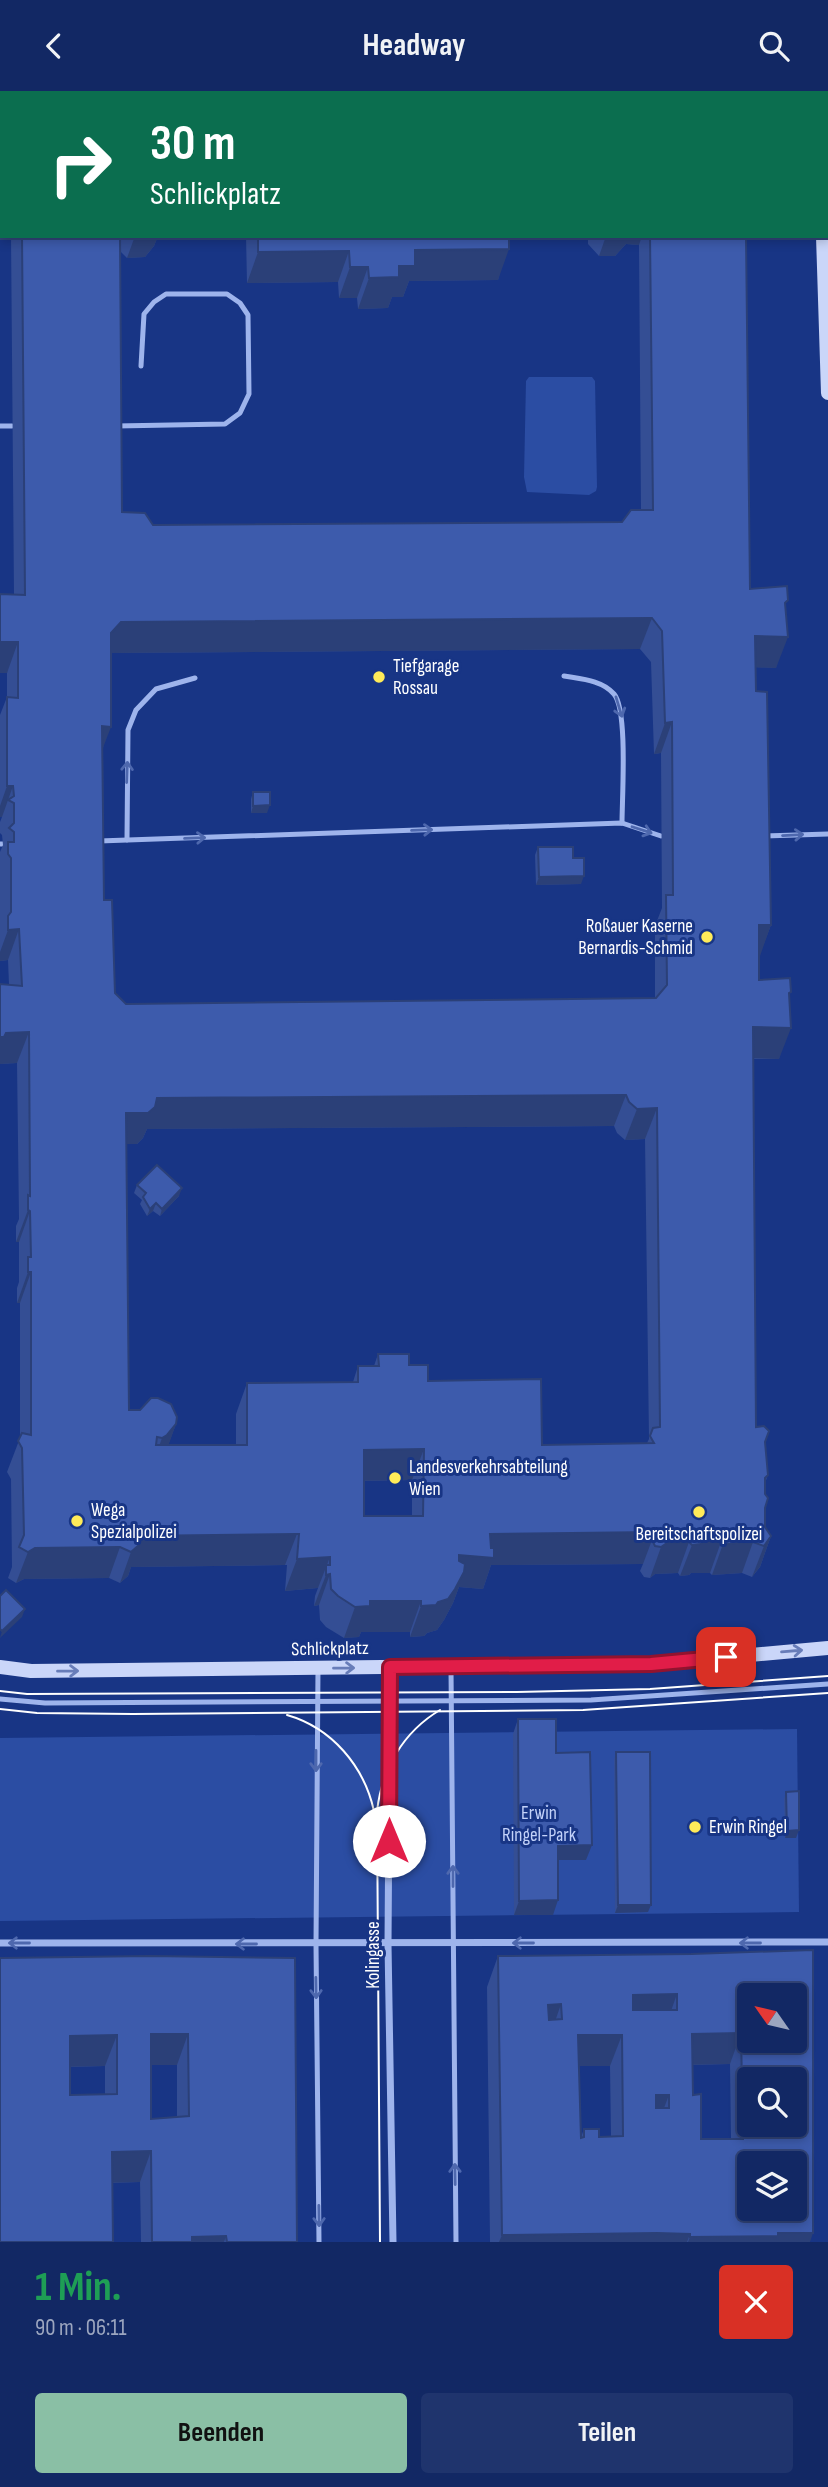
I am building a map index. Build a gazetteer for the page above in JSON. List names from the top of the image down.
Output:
{
  "streets": {
    "street": ["Schlickplatz", "Kolingasse"]
  },
  "crossings": [
    ["Schlickplatz", "Kolingasse"]
  ],
  "one_way": ["Schlickplatz"],
  "parks": ["Erwin Ringel-Park"],
  "places": [
    "Tiefgarage Rossau",
    "Roßauer Kaserne Bernardis-Schmid",
    "Landesverkehrsabteilung Wien",
    "Bereitschaftspolizei",
    "Wega Spezialpolizei",
    "Erwin Ringel"
  ],
  "north": "top left",
  "page": {
    "header": "Headway",
    "turn": ["30 m", "Schlickplatz"],
    "heading": ["1 Min.", "90 m · 06:11"],
    "buttons": ["Beenden", "Teilen"]
  }
}
